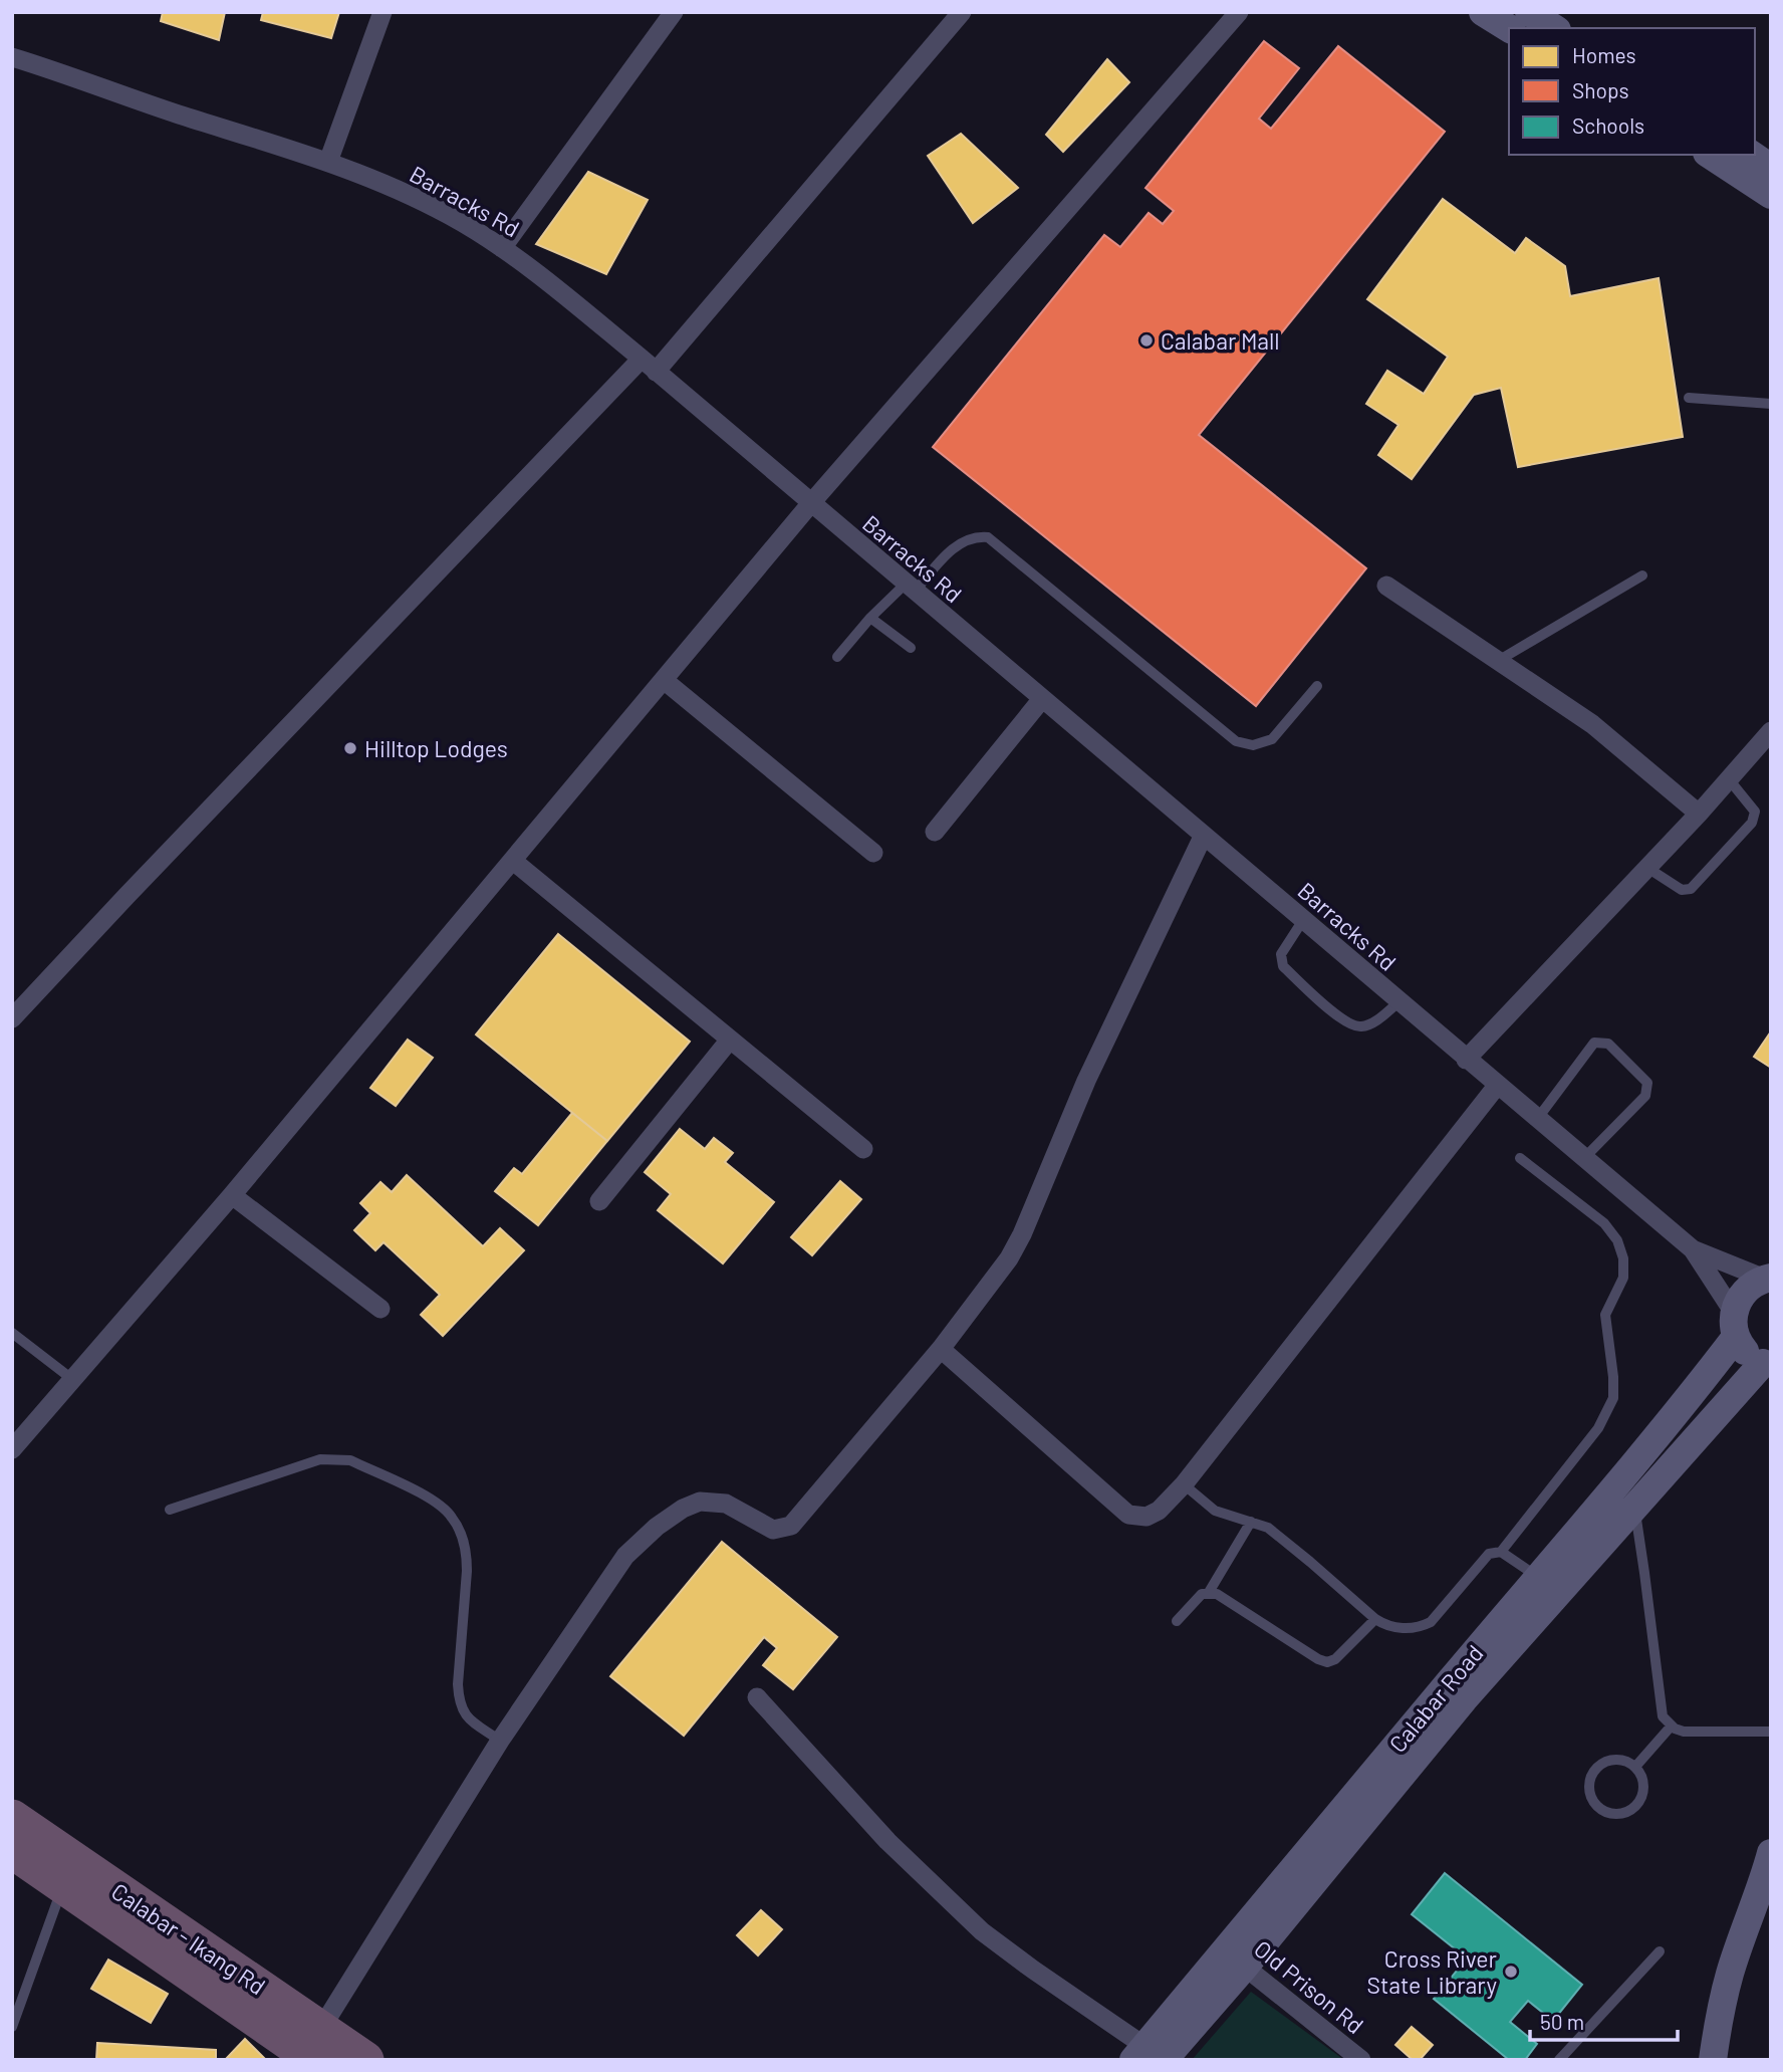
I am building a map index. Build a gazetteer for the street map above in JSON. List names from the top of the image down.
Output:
{
  "streets": {
    "highway": ["Calabar - Ikang Rd"],
    "main road": ["Calabar Road"],
    "street": ["Barracks Rd", "Old Prison Rd"]
  },
  "crossings": [
    ["Barracks Rd", "Calabar Road"],
    ["Calabar Road", "Old Prison Rd"]
  ],
  "places": ["Calabar Mall", "Hilltop Lodges", "Cross River State Library"],
  "legend": ["Homes", "Shops", "Schools"],
  "scale_bar": "50 m"
}
